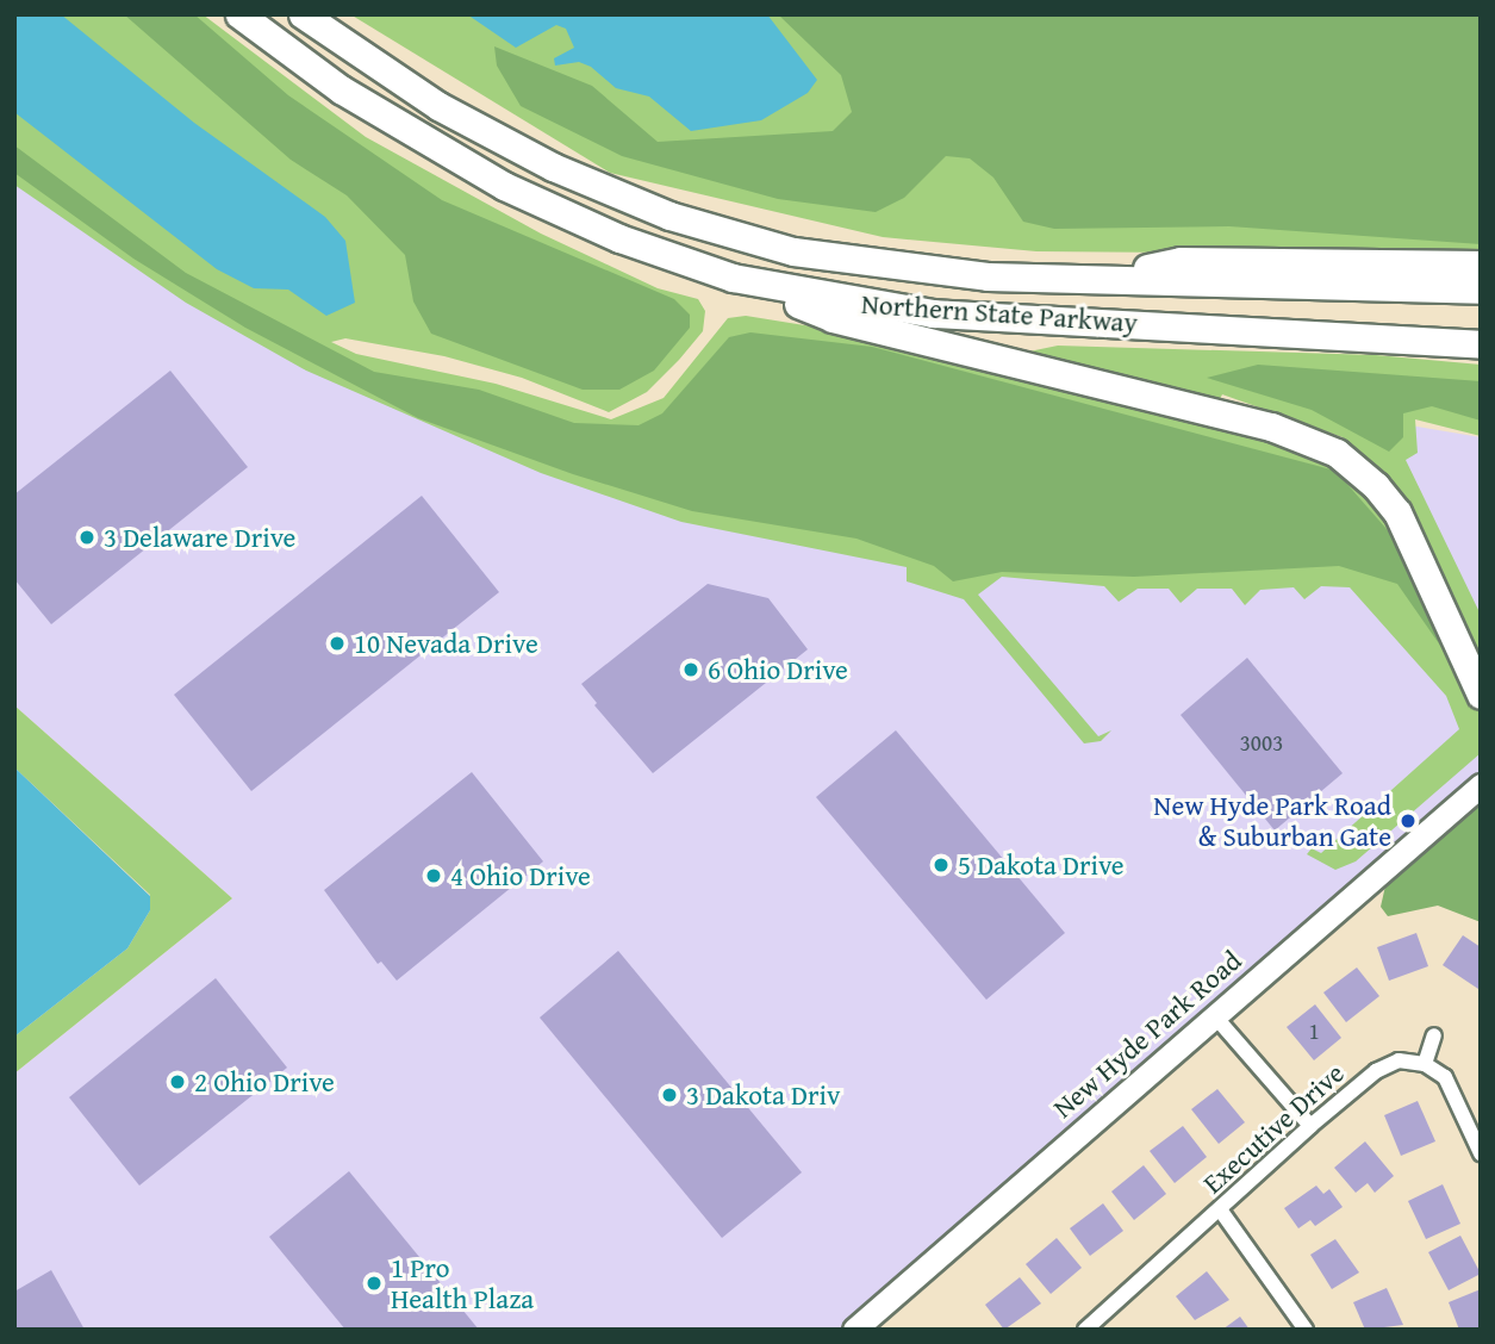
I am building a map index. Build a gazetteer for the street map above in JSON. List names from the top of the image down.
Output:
{
  "streets": {
    "highway": ["Northern State Parkway"],
    "main road": ["New Hyde Park Road"],
    "street": ["Executive Drive"]
  },
  "places": [
    "3 Delaware Drive",
    "10 Nevada Drive",
    "6 Ohio Drive",
    "New Hyde Park Road & Suburban Gate",
    "5 Dakota Drive",
    "4 Ohio Drive",
    "2 Ohio Drive",
    "3 Dakota Driv",
    "1 Pro Health Plaza"
  ],
  "house_numbers": ["3003", "1"]
}
